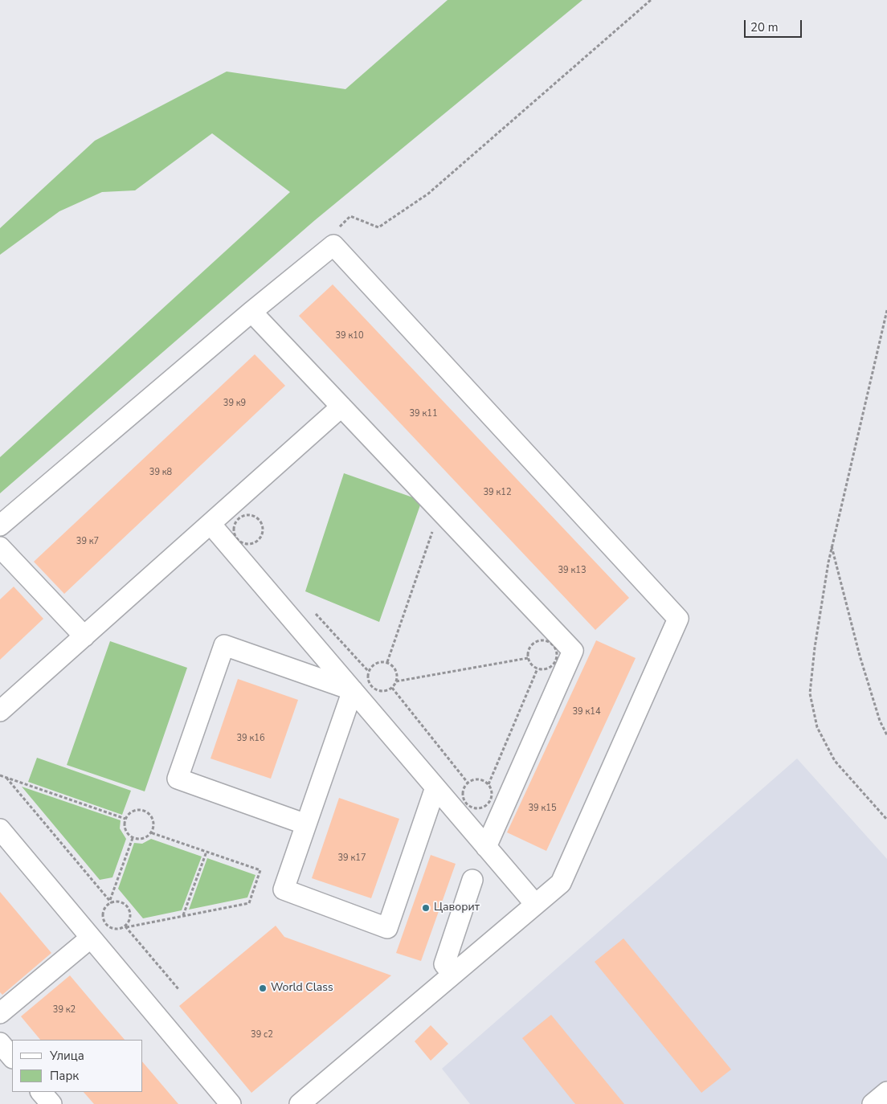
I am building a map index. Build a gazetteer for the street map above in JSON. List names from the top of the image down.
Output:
{
  "places": ["Цаворит", "World Class"],
  "house_numbers": [
    "39 к10",
    "39 к9",
    "39 к11",
    "39 к8",
    "39 к12",
    "39 к7",
    "39 к13",
    "39 к14",
    "39 к16",
    "39 к15",
    "39 к17",
    "39 к2",
    "39 с2"
  ],
  "legend": ["Улица", "Парк"],
  "scale_bar": "20 m"
}
